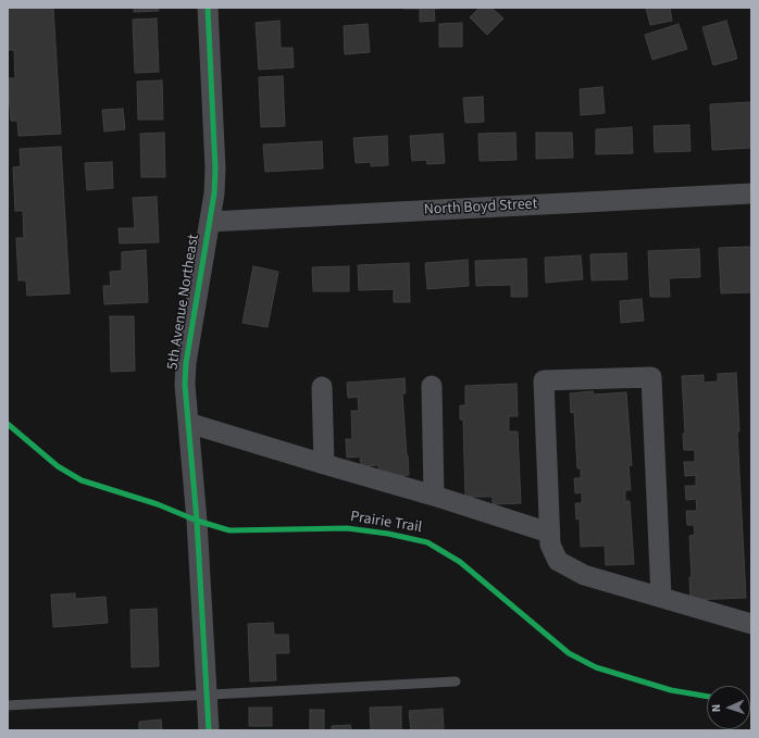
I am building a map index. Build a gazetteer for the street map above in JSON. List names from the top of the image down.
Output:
{
  "streets": {
    "street": ["North Boyd Street", "5th Avenue Northeast"],
    "cycle path": ["Prairie Trail"]
  },
  "crossings": [
    ["North Boyd Street", "5th Avenue Northeast"]
  ],
  "north": "left"
}
